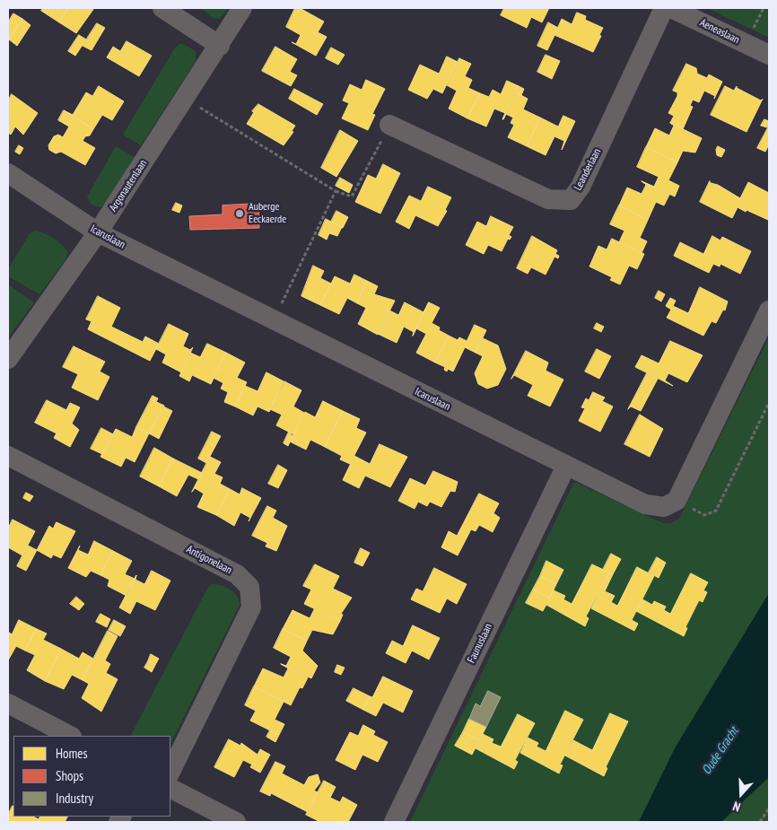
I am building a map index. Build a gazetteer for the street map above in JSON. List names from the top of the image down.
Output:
{
  "streets": {
    "street": [
      "Aeneaslaan",
      "Leanderlaan",
      "Argonautenlaan",
      "Icaruslaan",
      "Antigonelaan",
      "Faunuslaan"
    ]
  },
  "crossings": [
    ["Argonautenlaan", "Icaruslaan"],
    ["Icaruslaan", "Faunuslaan"]
  ],
  "water": ["Oude Gracht"],
  "places": ["Auberge Eeckaerde"],
  "legend": ["Homes", "Shops", "Industry"],
  "north": "bottom"
}
